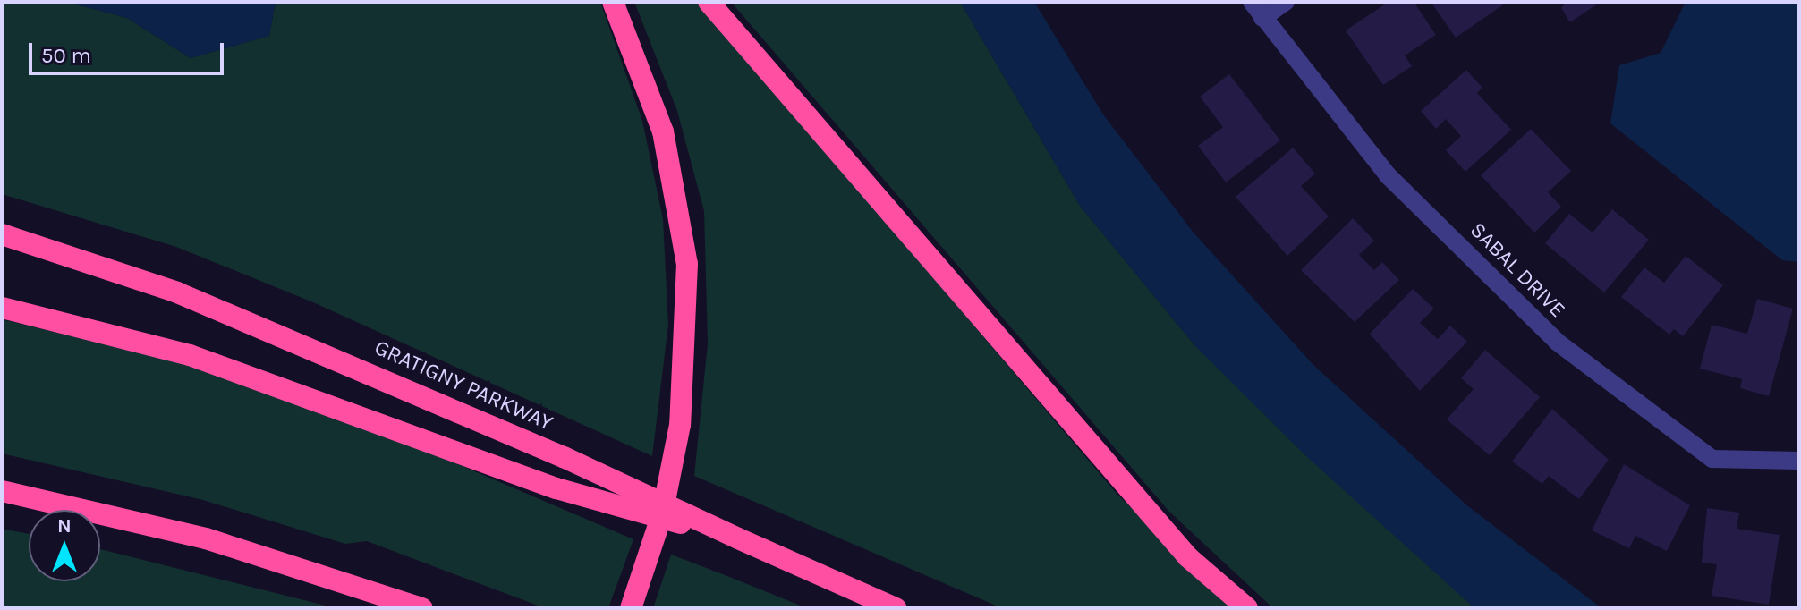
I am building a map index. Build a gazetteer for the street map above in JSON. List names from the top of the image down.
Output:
{
  "streets": {
    "highway": ["GRATIGNY PARKWAY"],
    "street": ["SABAL DRIVE"]
  },
  "scale_bar": "50 m",
  "north": "top"
}
